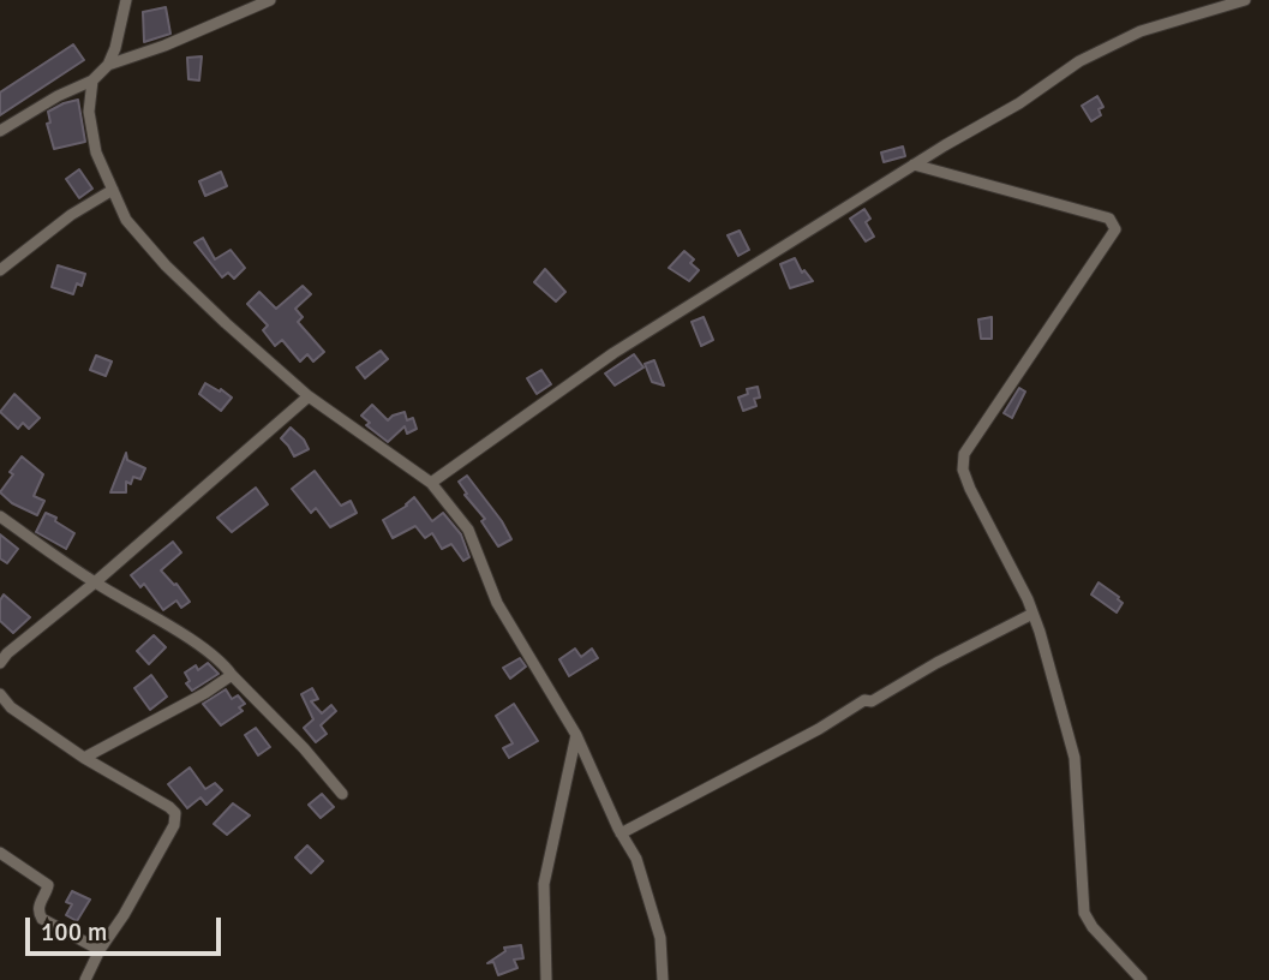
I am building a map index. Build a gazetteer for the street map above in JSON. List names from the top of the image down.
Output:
{
  "scale_bar": "100 m"
}
